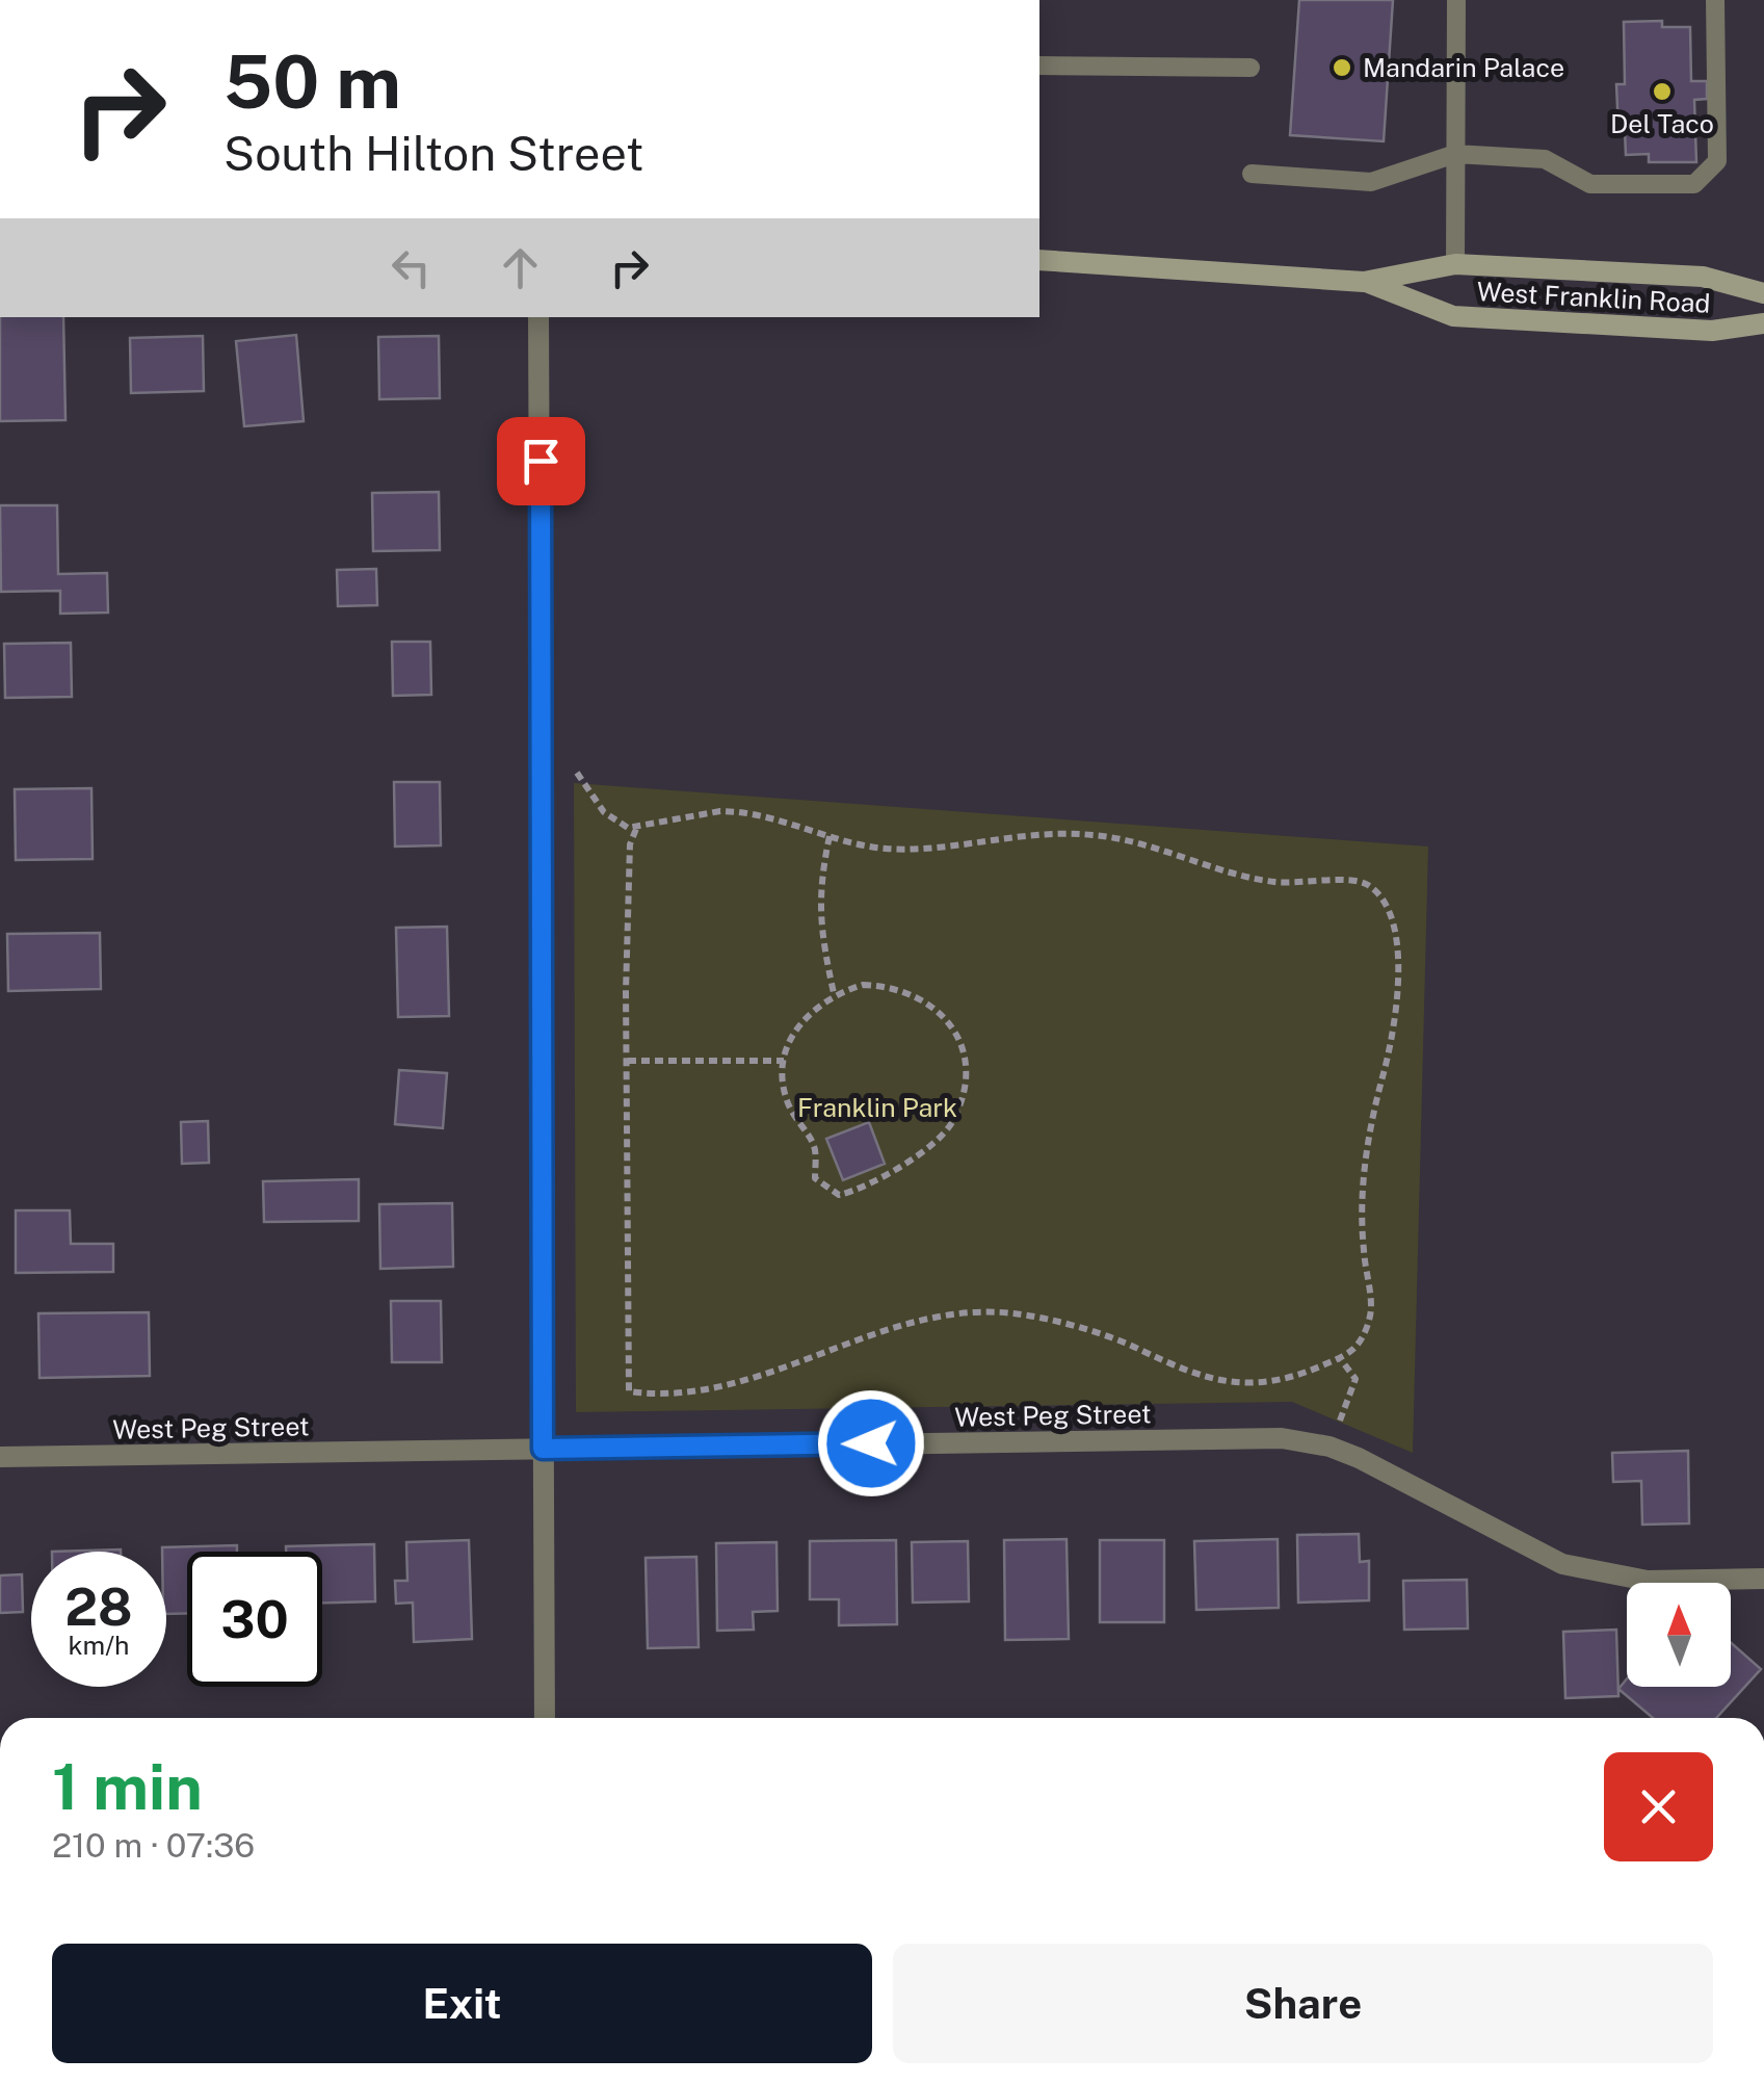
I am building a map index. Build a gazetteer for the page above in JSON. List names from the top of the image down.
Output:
{
  "streets": {
    "street": ["West Franklin Road", "West Peg Street"]
  },
  "parks": ["Franklin Park"],
  "places": ["Mandarin Palace", "Del Taco"],
  "north": "top",
  "page": {
    "turn": ["50 m", "South Hilton Street"],
    "speed": "28 km/h",
    "limit": "30",
    "heading": ["1 min", "210 m · 07:36"],
    "buttons": ["Exit", "Share"]
  }
}
